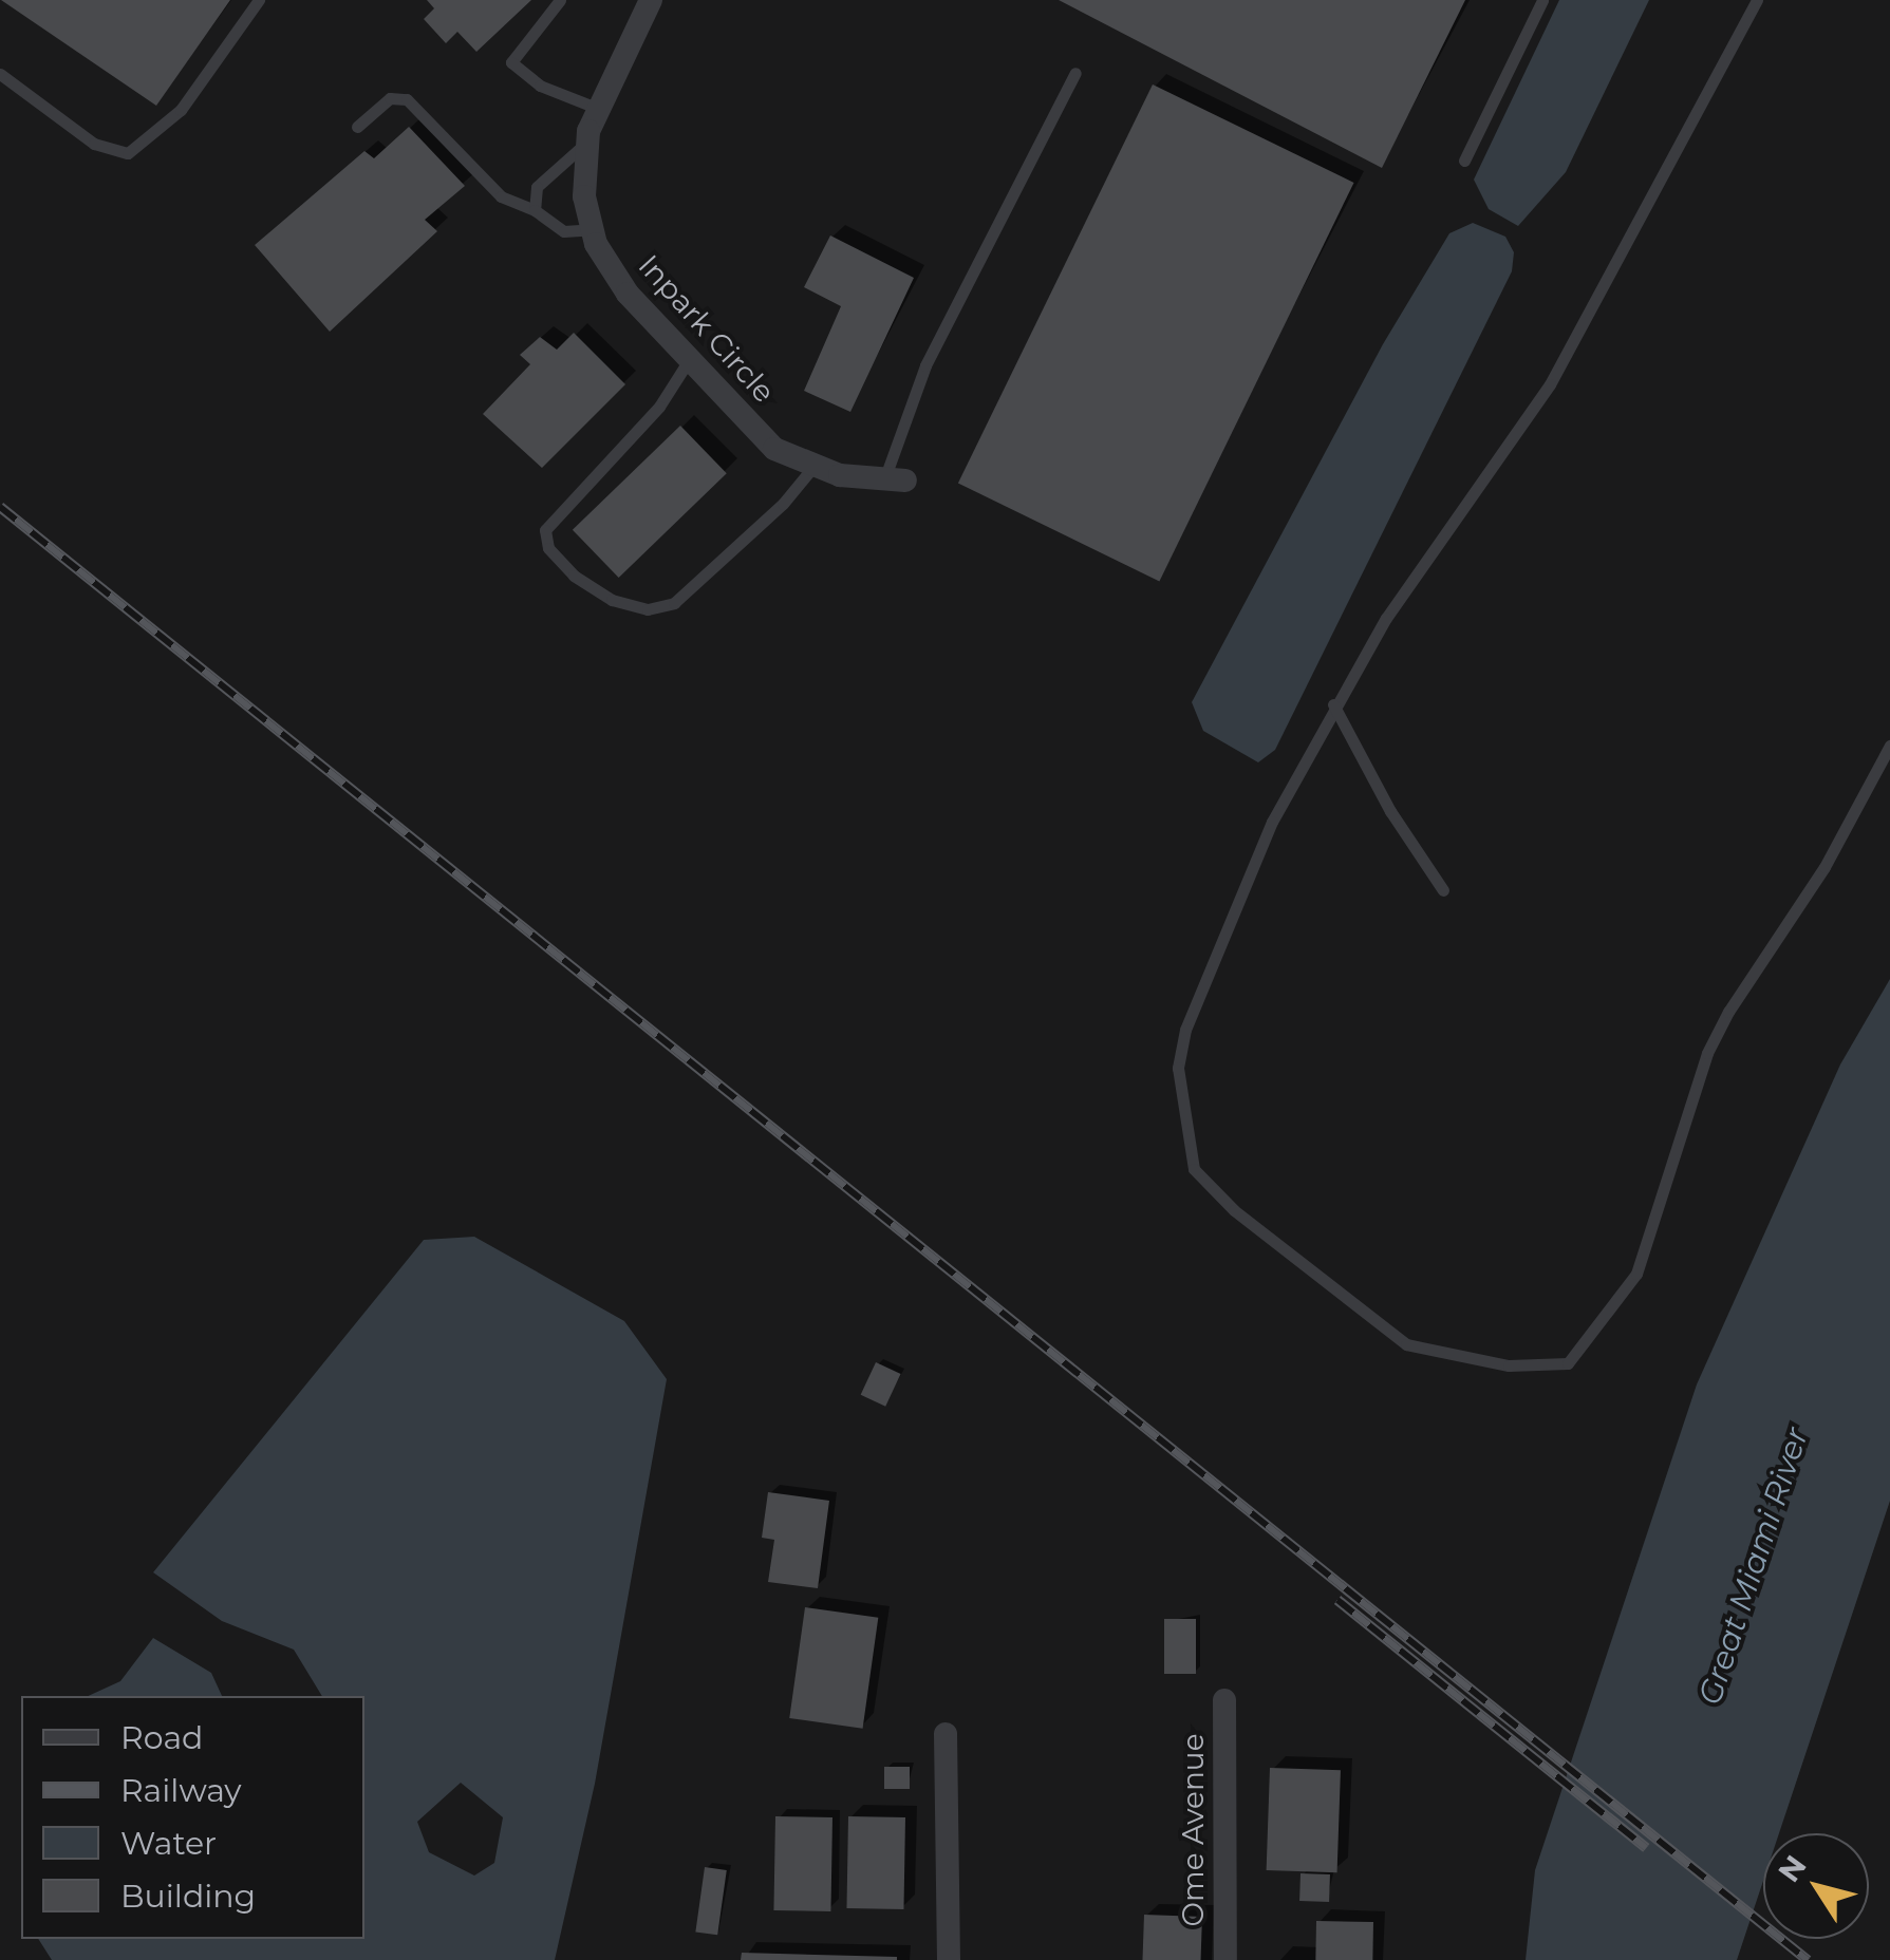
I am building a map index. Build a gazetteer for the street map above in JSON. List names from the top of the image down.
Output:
{
  "streets": {
    "street": ["Inpark Circle", "Ome Avenue"]
  },
  "water": ["Great Miami River"],
  "legend": [
    "Road",
    "Railway",
    "Water",
    "Building"
  ],
  "north": "top left"
}
